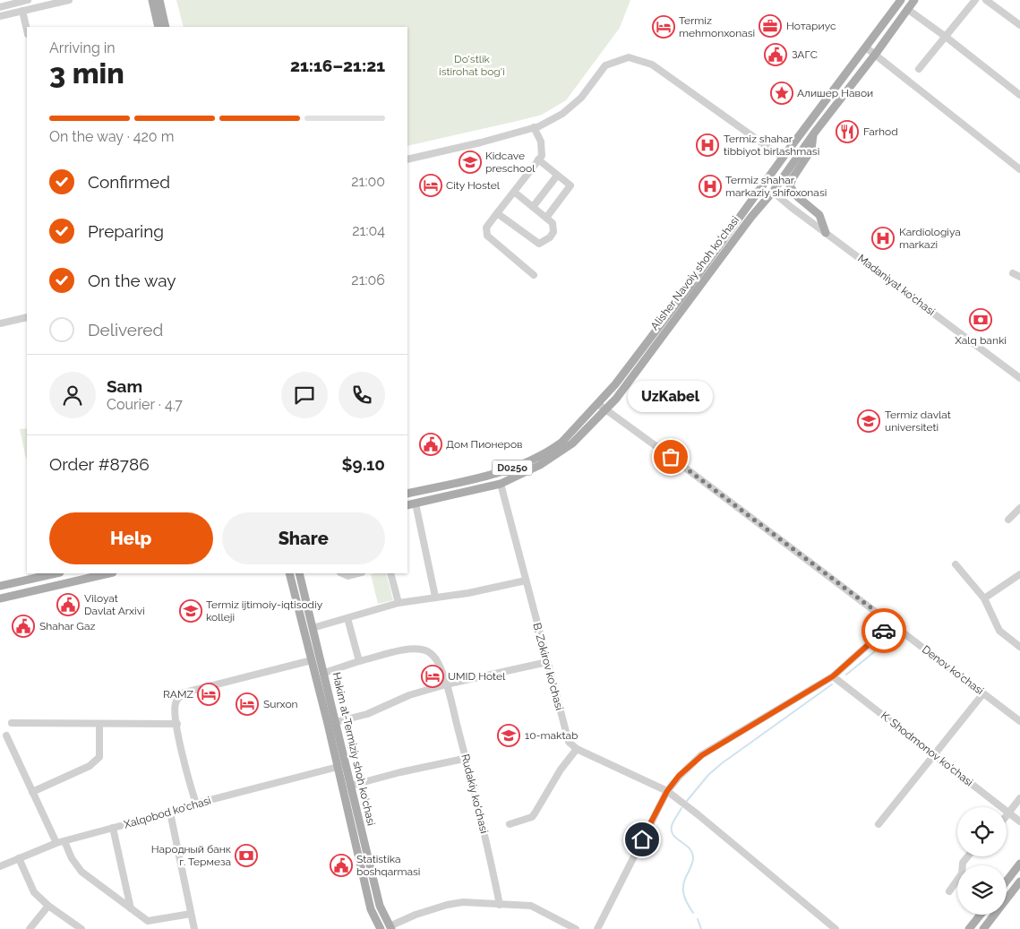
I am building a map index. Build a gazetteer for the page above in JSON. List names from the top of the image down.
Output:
{
  "streets": {
    "main road": ["Alisher Navoiy shoh ko'chasi", "D025o", "Hakim at-Termiziy shoh ko'chasi"],
    "street": [
      "Madaniyat ko'chasi",
      "B. Zokirov ko'chasi",
      "Denov ko'chasi",
      "K. Shodmonov ko'chasi",
      "Rudakiy ko'chasi",
      "Xalqobod ko'chasi"
    ]
  },
  "crossings": [
    ["Alisher Navoiy shoh ko'chasi", "Madaniyat ko'chasi"],
    ["Alisher Navoiy shoh ko'chasi", "D025o"],
    ["Alisher Navoiy shoh ko'chasi", "B. Zokirov ko'chasi"],
    ["Alisher Navoiy shoh ko'chasi", "Denov ko'chasi"],
    ["D025o", "Denov ko'chasi"],
    ["Hakim at-Termiziy shoh ko'chasi", "Rudakiy ko'chasi"],
    ["Hakim at-Termiziy shoh ko'chasi", "Xalqobod ko'chasi"]
  ],
  "parks": ["Do'stlik istirohat bog'i"],
  "places": {
    "office": ["Нотариус"],
    "hotel": [
      "Termiz mehmonxonasi",
      "City Hostel",
      "UMID Hotel",
      "RAMZ",
      "Surxon"
    ],
    "public building": [
      "ЗАГС",
      "Дом Пионеров",
      "Viloyat Davlat Arxivi",
      "Shahar Gaz",
      "Statistika boshqarmasi"
    ],
    "place": ["Алишер Навои"],
    "restaurant": ["Farhod"],
    "hospital": ["Termiz shahar tibbiyot birlashmasi", "Termiz shahar markaziy shifoxonasi", "Kardiologiya markazi"],
    "school or university": [
      "Kidcave preschool",
      "Termiz davlat universiteti",
      "Termiz ijtimoiy-iqtisodiy kolleji",
      "10-maktab"
    ],
    "bank": ["Xalq banki", "Народный банк г. Термеза"],
    "other": ["UzKabel"]
  },
  "page": {
    "heading": ["3 min", "Arriving in", "21:16–21:21"],
    "panel": [
      "Sam",
      "Courier · 4.7",
      "Order #8786",
      "$9.10"
    ],
    "bar": "On the way · 420 m",
    "list": [
      ["Confirmed", "21:00"],
      ["Preparing", "21:04"],
      ["On the way", "21:06"],
      "Delivered"
    ],
    "bubble": "UzKabel",
    "buttons": ["Help", "Share"]
  }
}
